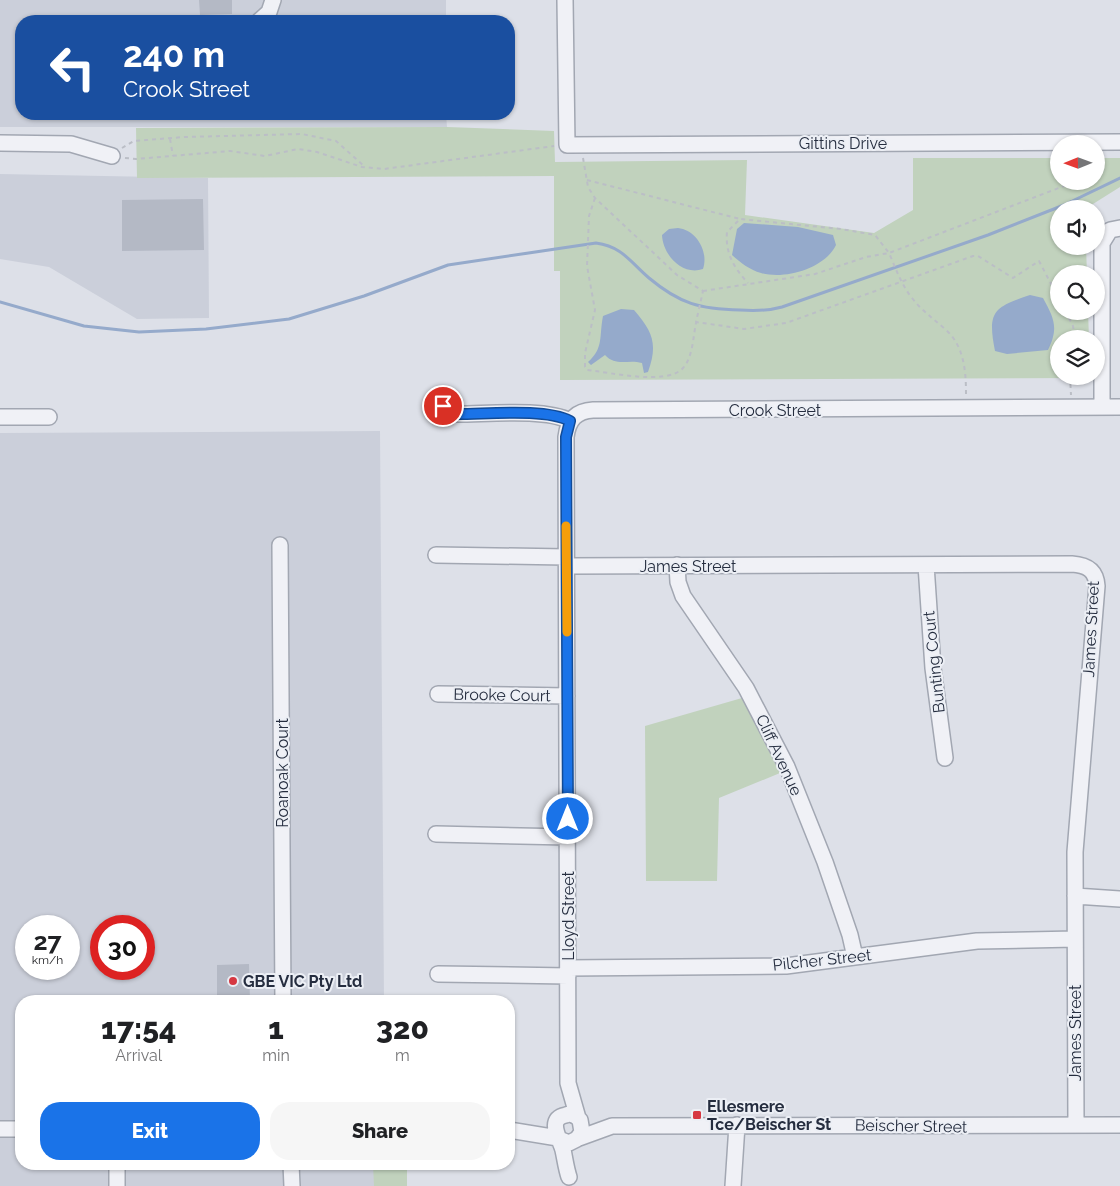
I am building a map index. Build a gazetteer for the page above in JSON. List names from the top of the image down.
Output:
{
  "streets": {
    "street": [
      "Gittins Drive",
      "Crook Street",
      "James Street",
      "Bunting Court",
      "Brooke Court",
      "Cliff Avenue",
      "Roanoak Court",
      "Lloyd Street",
      "Pilcher Street",
      "Beischer Street"
    ]
  },
  "crossings": [
    ["Crook Street", "Lloyd Street"],
    ["James Street", "Bunting Court"],
    ["James Street", "Cliff Avenue"],
    ["James Street", "Lloyd Street"],
    ["James Street", "Pilcher Street"],
    ["James Street", "Beischer Street"],
    ["Brooke Court", "Lloyd Street"],
    ["Cliff Avenue", "Pilcher Street"],
    ["Lloyd Street", "Pilcher Street"],
    ["Lloyd Street", "Beischer Street"]
  ],
  "places": {
    "other": ["GBE VIC Pty Ltd"],
    "transit": ["Ellesmere Tce/Beischer St"]
  },
  "north": "left",
  "page": {
    "turn": ["240 m", "Crook Street"],
    "speed": "27 km/h",
    "limit": "30",
    "eta": [
      "17:54",
      "Arrival",
      "1",
      "min",
      "320",
      "m"
    ],
    "buttons": ["Exit", "Share"]
  }
}
